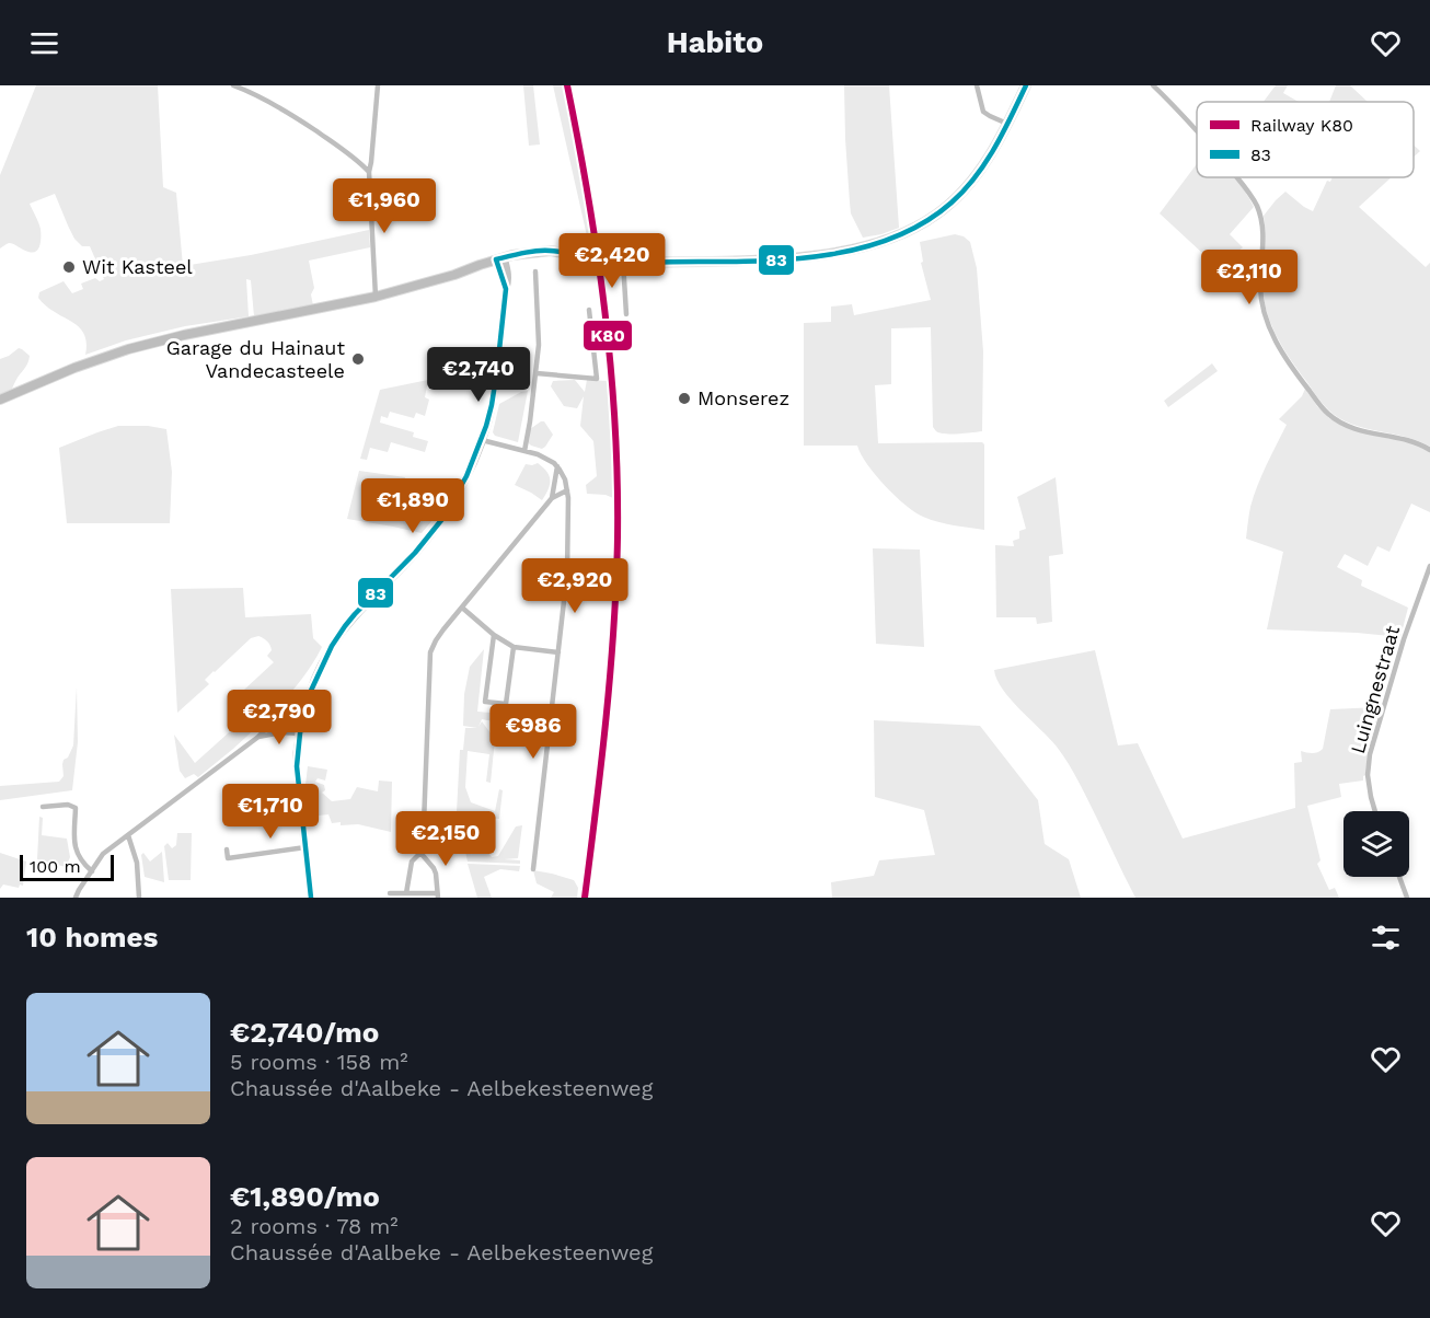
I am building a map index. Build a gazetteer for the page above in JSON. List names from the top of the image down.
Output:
{
  "streets": {
    "street": ["Luingnestraat"]
  },
  "places": ["Wit Kasteel", "Garage du Hainaut Vandecasteele", "Monserez"],
  "lines": ["rail line K80", "transit line 83"],
  "legend": ["Railway K80", "83"],
  "scale_bar": "100 m",
  "page": {
    "header": "Habito",
    "price": [
      "€1,960",
      "€2,420",
      "€2,110",
      "€2,740",
      "€1,890",
      "€2,920",
      "€2,790",
      "€986",
      "€1,710",
      "€2,150"
    ],
    "scale": "100 m",
    "heading": "10 homes",
    "list": [
      {
        "name": "€2,740/mo",
        "note": "5 rooms · 158 m² · Chaussée d'Aalbeke - Aelbekesteenweg"
      },
      {
        "name": "€1,890/mo",
        "note": "2 rooms · 78 m² · Chaussée d'Aalbeke - Aelbekesteenweg"
      }
    ]
  }
}
